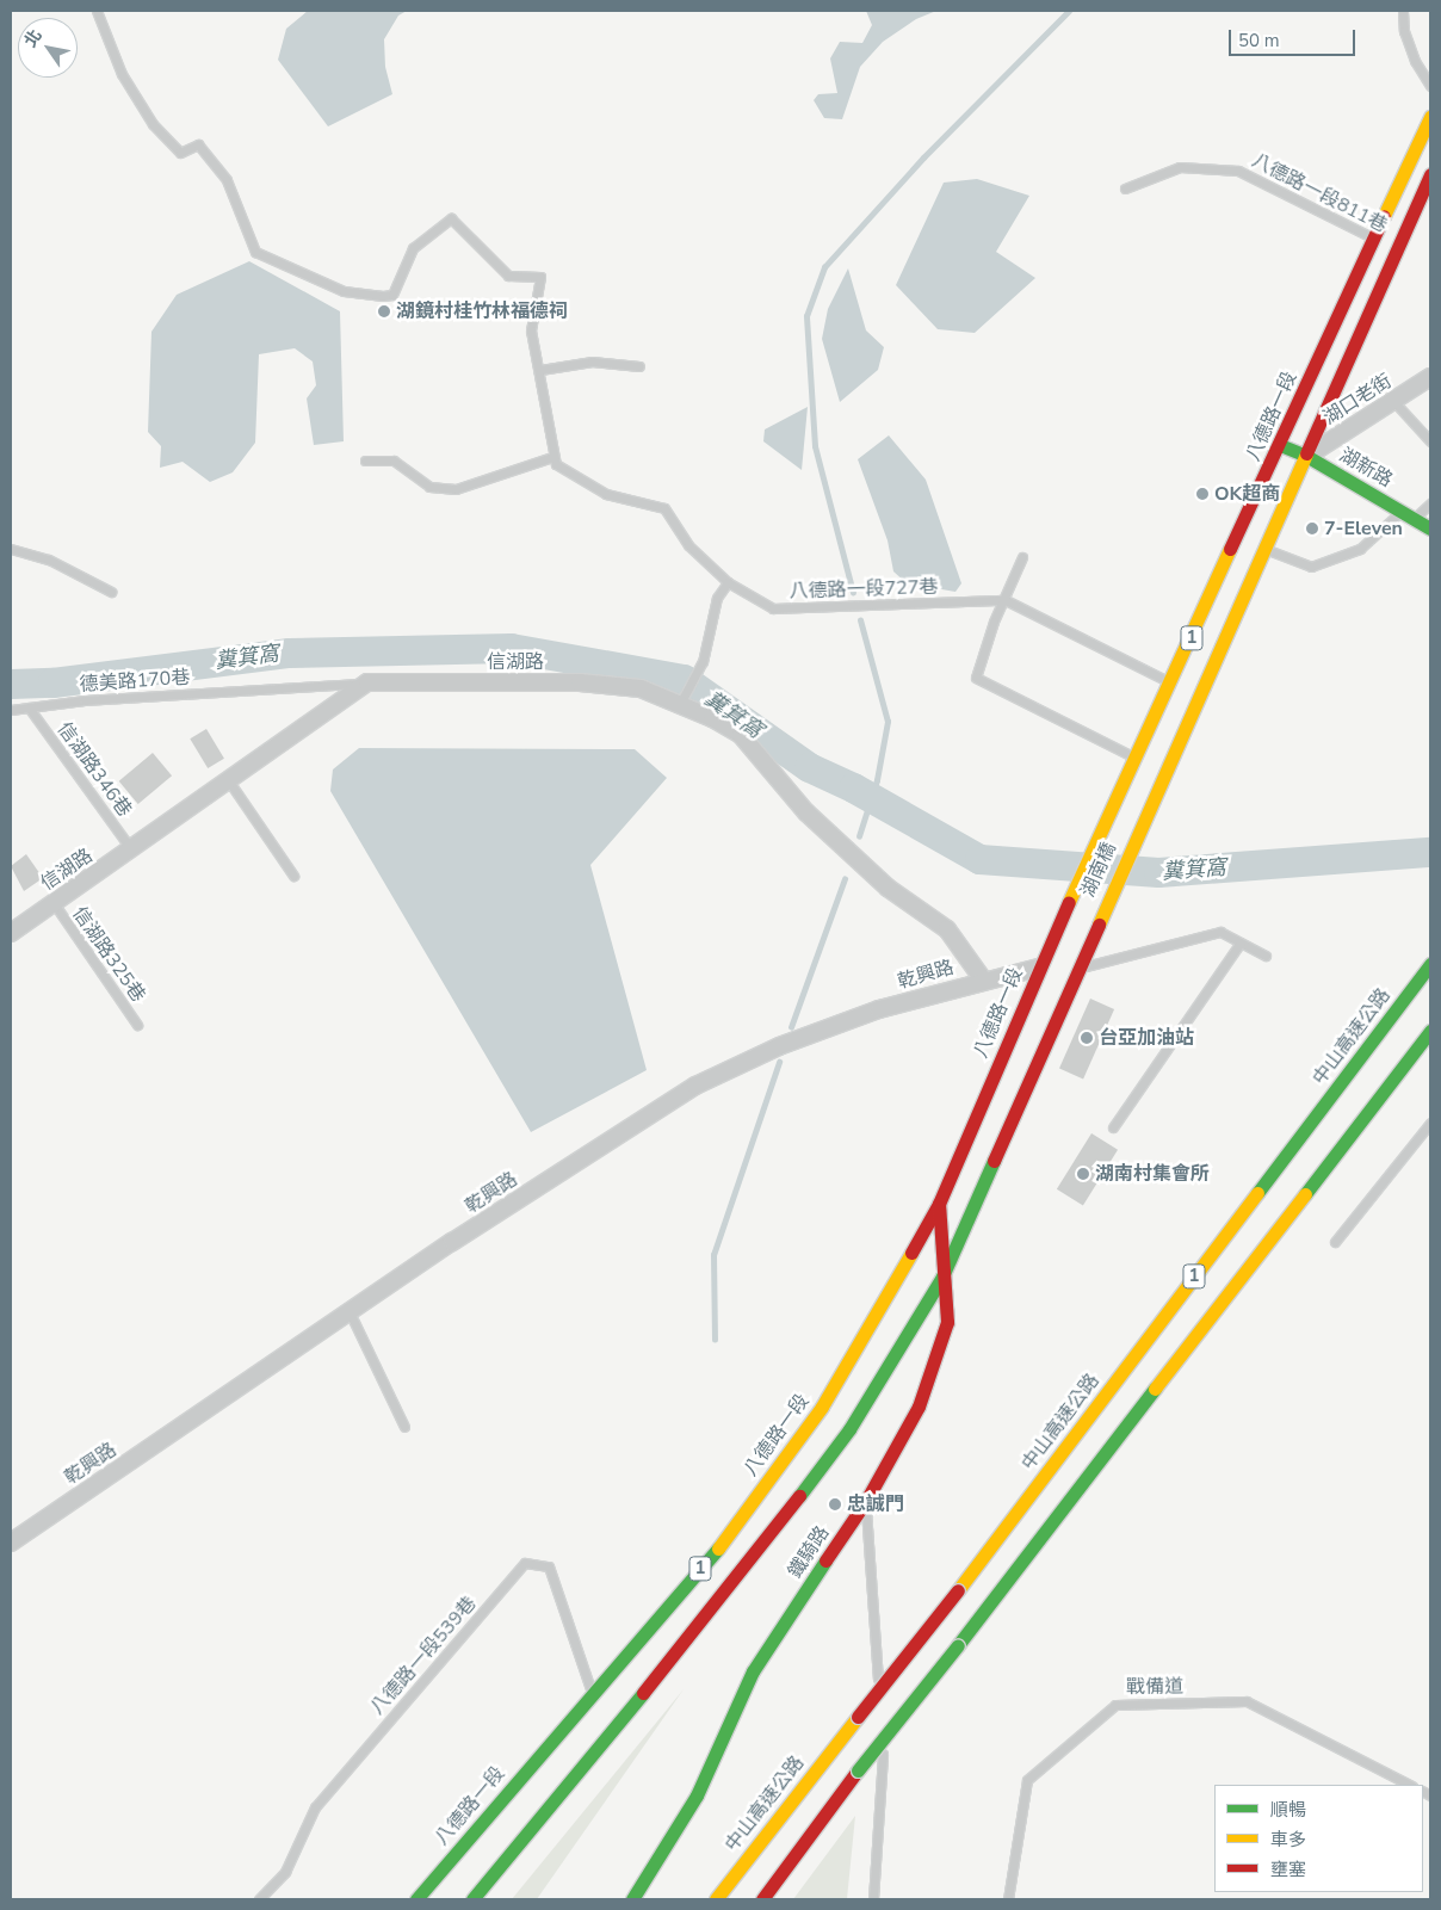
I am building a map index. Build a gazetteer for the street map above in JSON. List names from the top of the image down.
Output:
{
  "streets": {
    "main road": [
      "八德路一段",
      "湖新路",
      "1",
      "湖南橋",
      "中山高速公路",
      "鐵騎路"
    ],
    "street": ["湖口老街", "信湖路", "乾興路"],
    "lane": [
      "八德路一段811巷",
      "八德路一段727巷",
      "德美路170巷",
      "信湖路346巷",
      "信湖路325巷",
      "八德路一段539巷",
      "戰備道"
    ]
  },
  "crossings": [
    ["八德路一段811巷", "八德路一段"],
    ["湖口老街", "八德路一段"],
    ["湖口老街", "湖新路"],
    ["八德路一段", "湖新路"],
    ["八德路一段", "八德路一段727巷"],
    ["八德路一段", "湖南橋"],
    ["八德路一段", "乾興路"],
    ["八德路一段", "鐵騎路"],
    ["八德路一段", "八德路一段539巷"],
    ["1", "湖南橋"],
    ["1", "鐵騎路"],
    ["信湖路", "德美路170巷"],
    ["信湖路", "信湖路346巷"],
    ["信湖路", "信湖路325巷"],
    ["信湖路", "乾興路"],
    ["德美路170巷", "信湖路346巷"]
  ],
  "water": ["糞箕窩"],
  "places": [
    "湖鏡村桂竹林福德祠",
    "OK超商",
    "7-Eleven",
    "台亞加油站",
    "湖南村集會所",
    "忠誠門"
  ],
  "legend": ["順暢", "車多", "壅塞"],
  "scale_bar": "50 m",
  "north": "top left"
}
